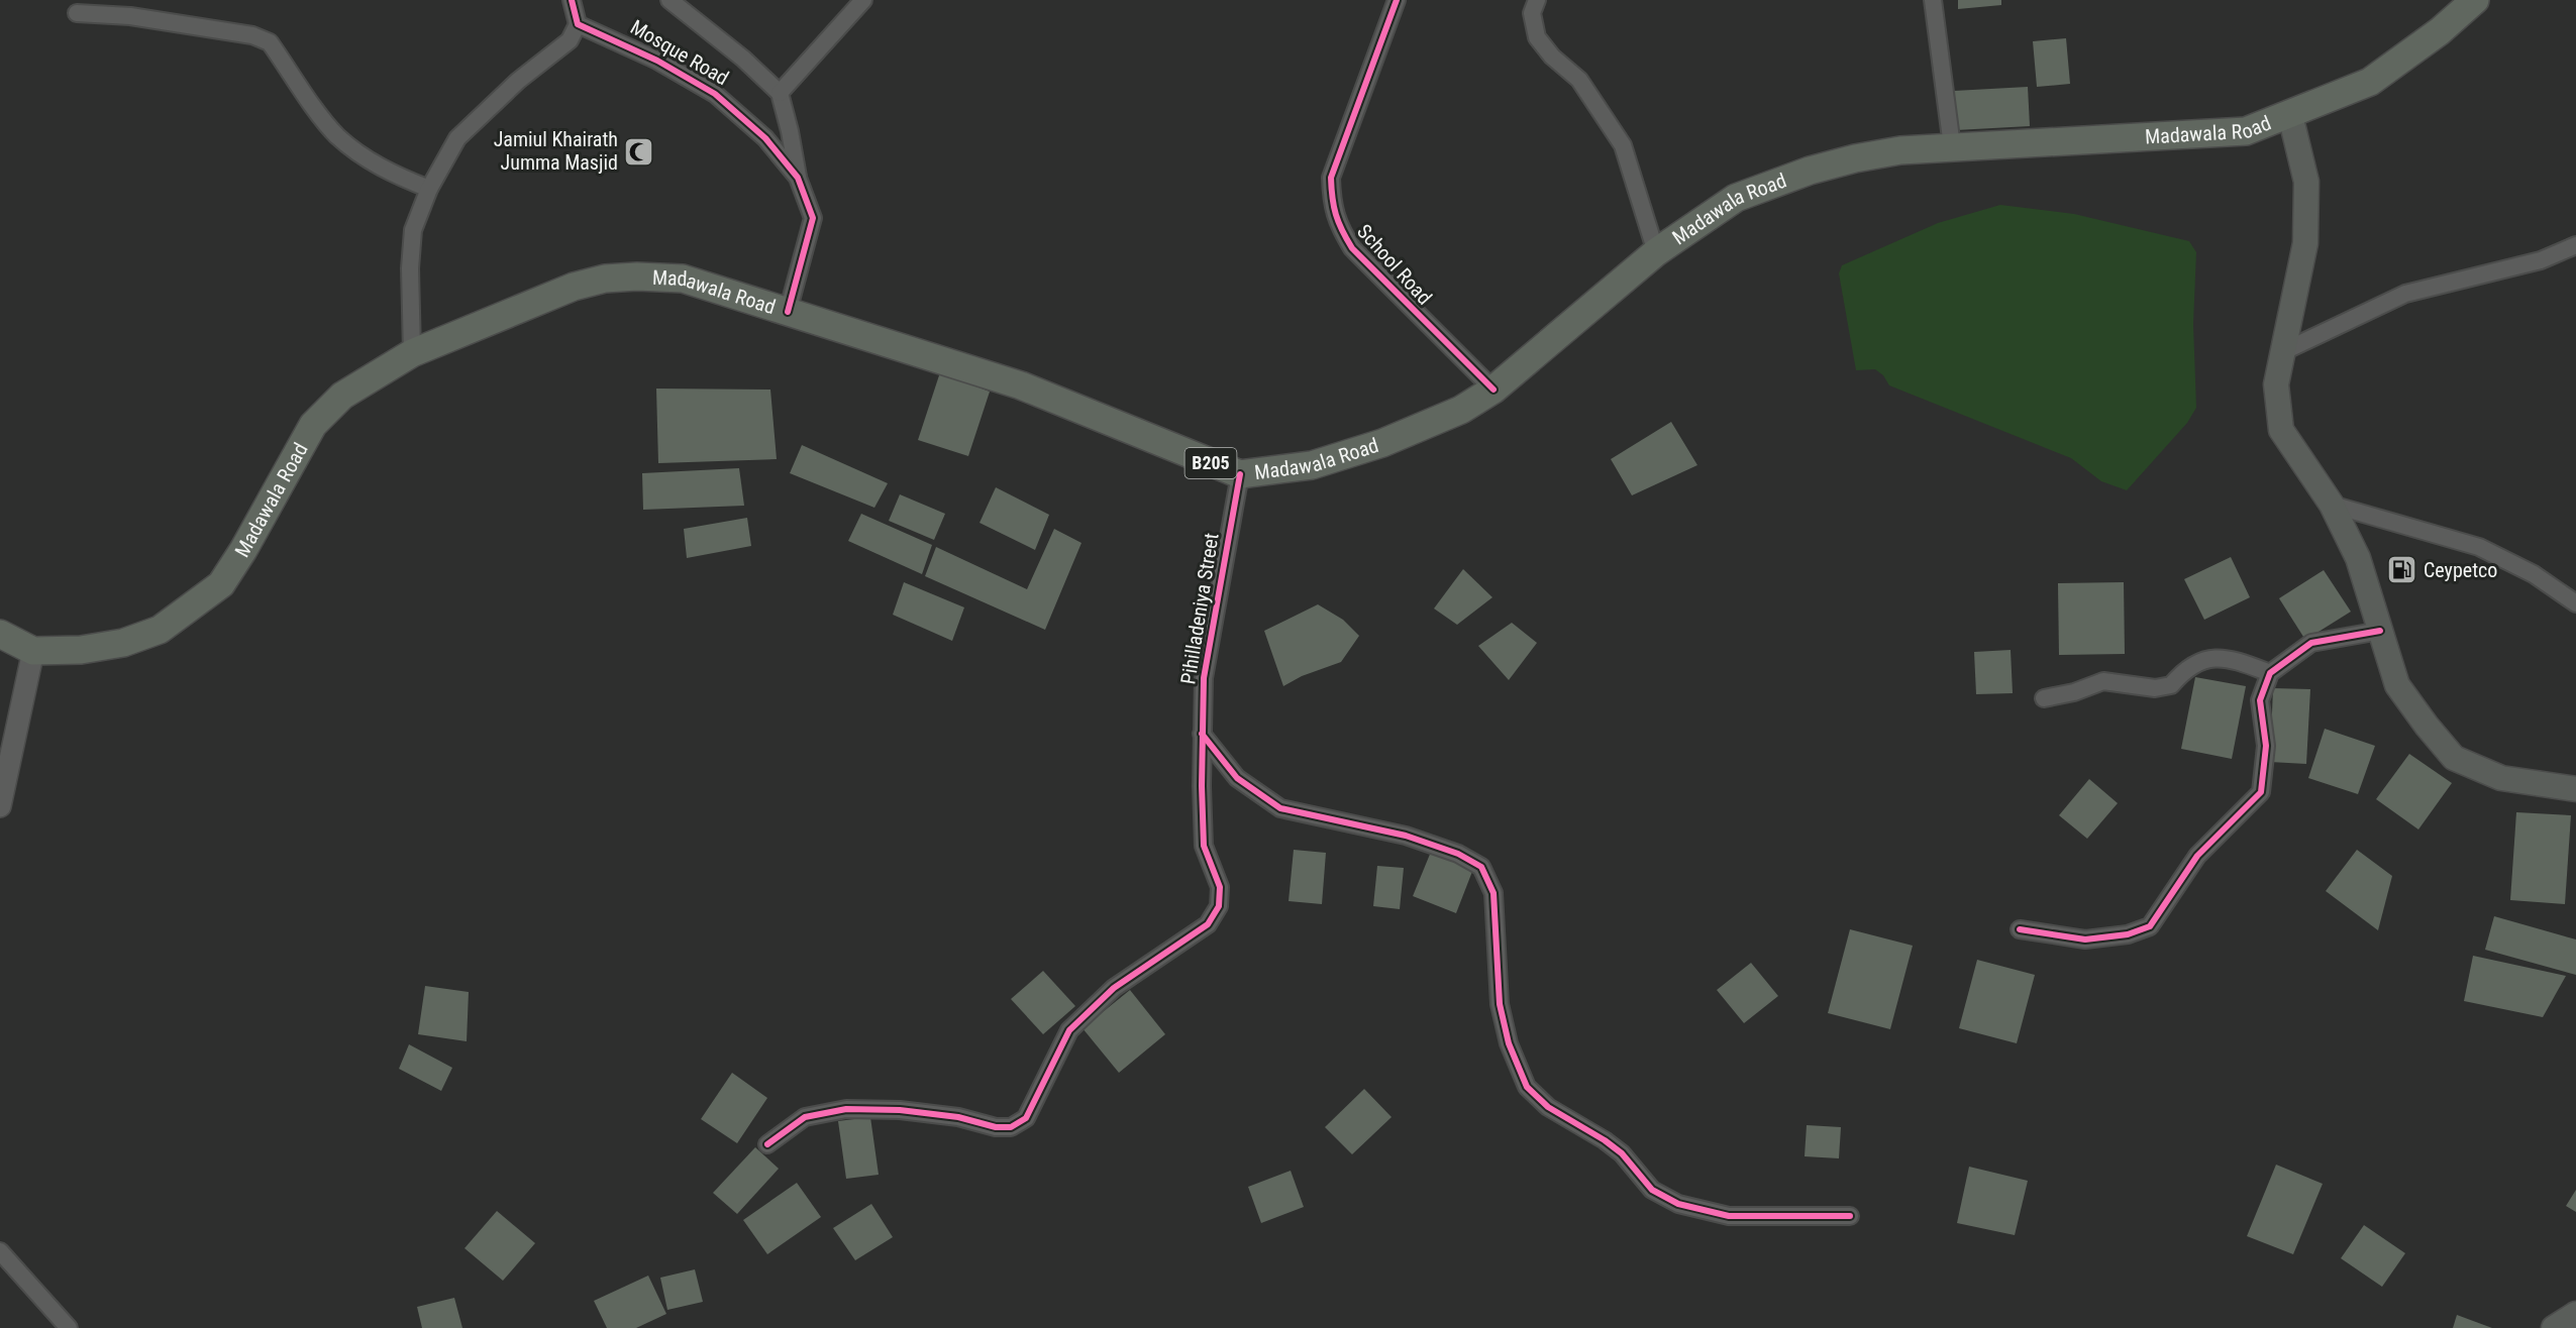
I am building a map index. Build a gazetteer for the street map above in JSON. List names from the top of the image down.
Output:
{
  "streets": {
    "main road": ["Madawala Road", "B205"],
    "street": ["Mosque Road", "School Road", "Pihilladeniya Street"]
  },
  "crossings": [
    ["Mosque Road", "Madawala Road"],
    ["Madawala Road", "School Road"],
    ["Madawala Road", "Pihilladeniya Street"]
  ],
  "places": {
    "mosque": ["Jamiul Khairath Jumma Masjid"],
    "fuel station": ["Ceypetco"]
  }
}
